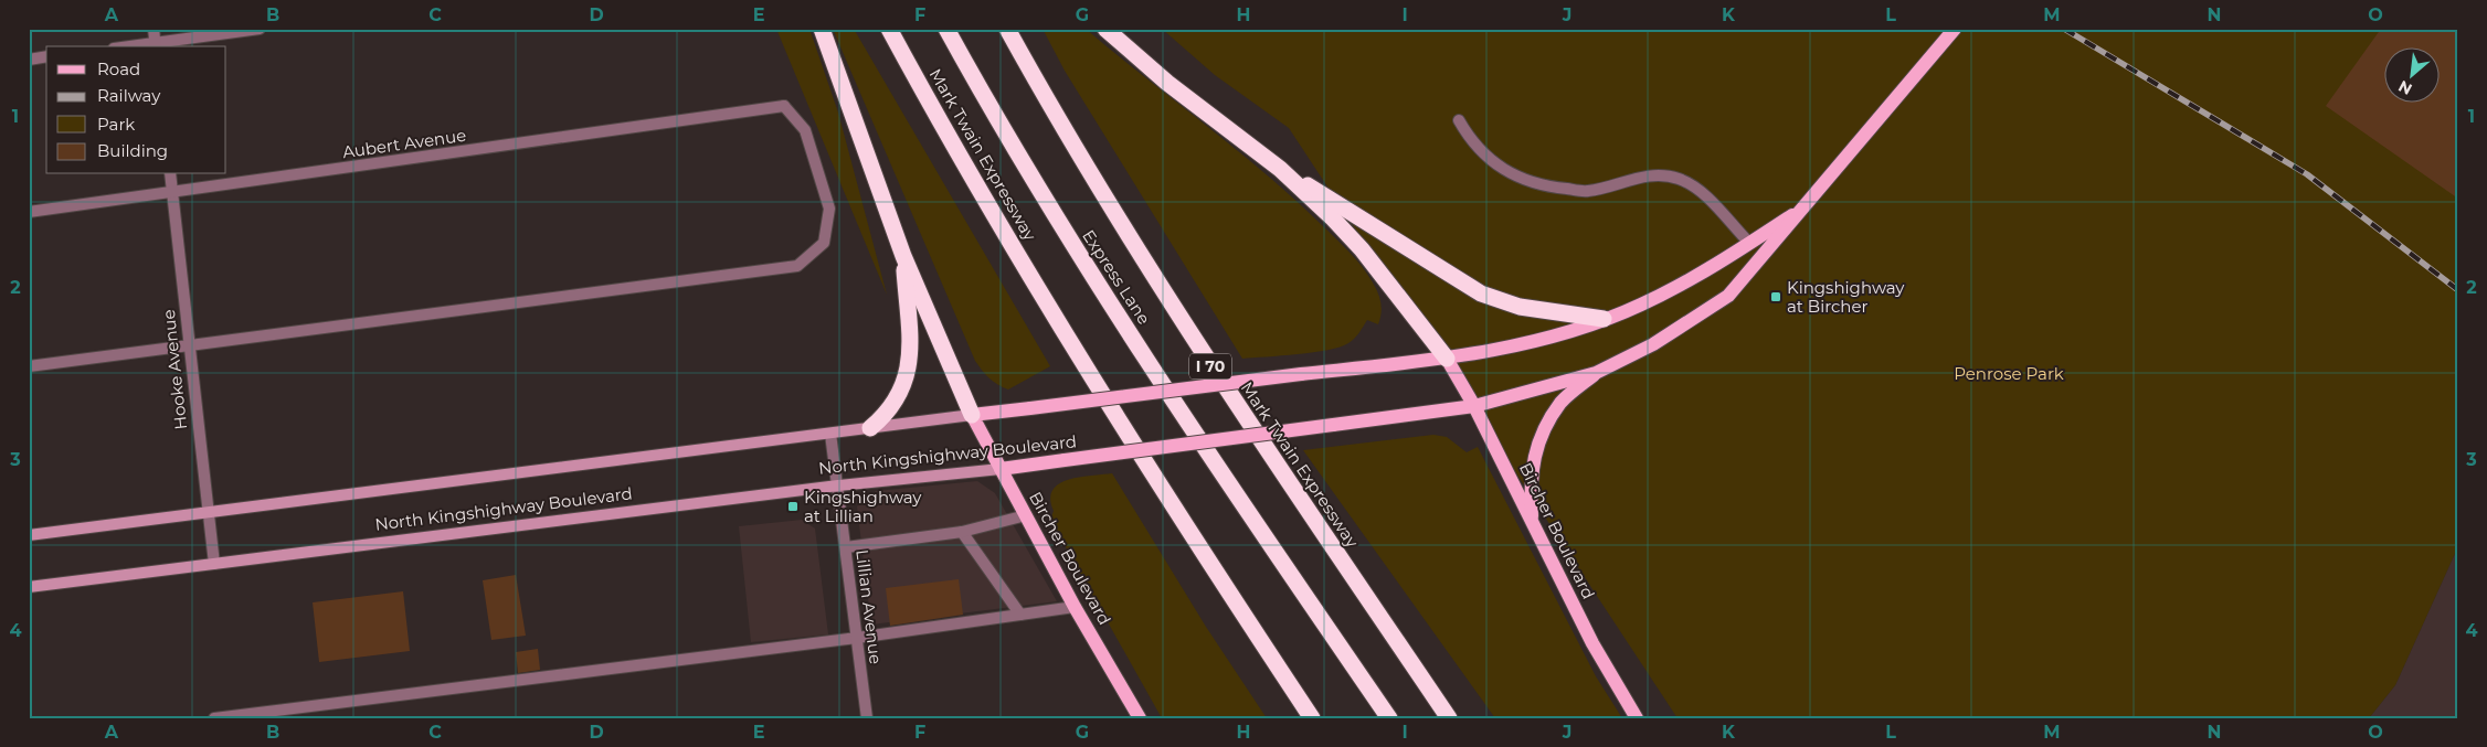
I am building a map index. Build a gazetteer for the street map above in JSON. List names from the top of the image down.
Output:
{
  "streets": {
    "highway": ["Mark Twain Expressway", "Express Lane", "I 70"],
    "main road": ["North Kingshighway Boulevard", "Bircher Boulevard"],
    "street": ["Aubert Avenue", "Hooke Avenue", "Lillian Avenue"]
  },
  "crossings": [
    ["Aubert Avenue", "Hooke Avenue"],
    ["Hooke Avenue", "North Kingshighway Boulevard"],
    ["North Kingshighway Boulevard", "Bircher Boulevard"],
    ["North Kingshighway Boulevard", "Lillian Avenue"]
  ],
  "parks": ["Penrose Park"],
  "places": {
    "transit": ["Kingshighway at Bircher", "Kingshighway at Lillian"]
  },
  "legend": [
    "Road",
    "Railway",
    "Park",
    "Building"
  ],
  "north": "bottom left",
  "grid": {
    "columns": [
      "A",
      "B",
      "C",
      "D",
      "E",
      "F",
      "G",
      "H",
      "I",
      "J",
      "K",
      "L",
      "M",
      "N",
      "O"
    ],
    "rows": [
      "1",
      "2",
      "3",
      "4"
    ]
  }
}
